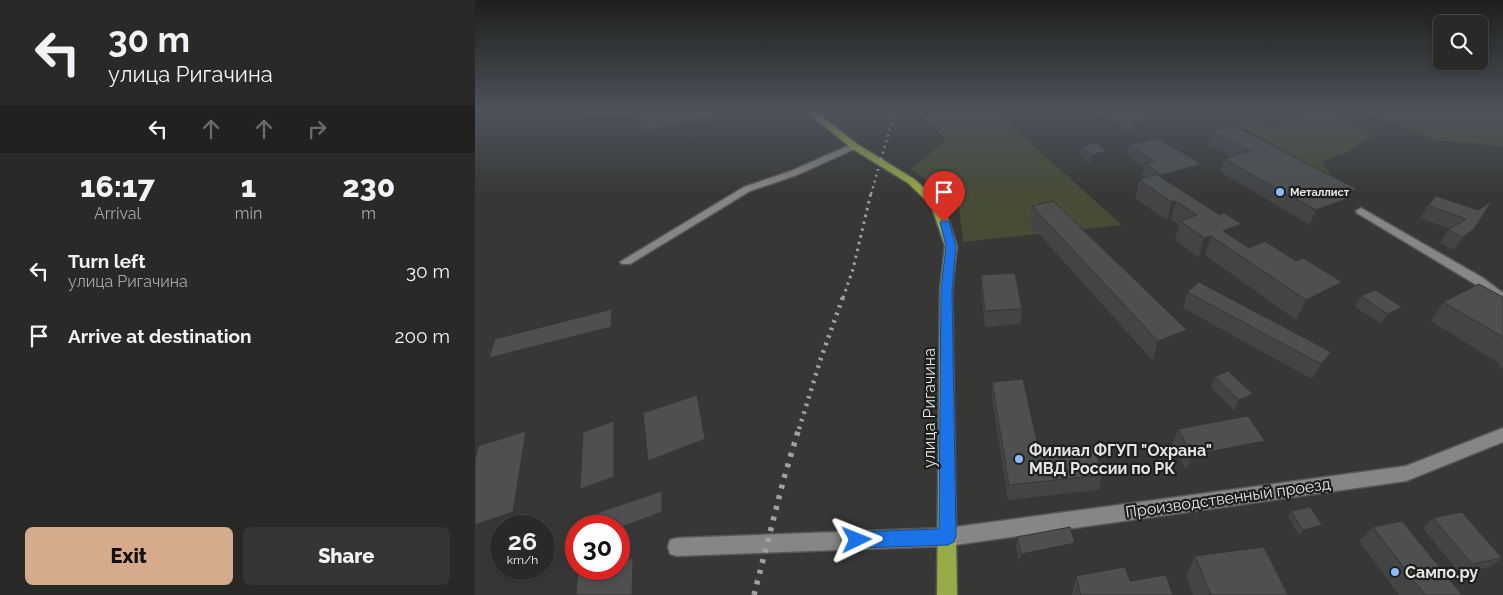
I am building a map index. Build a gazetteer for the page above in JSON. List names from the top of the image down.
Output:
{
  "streets": {
    "main road": ["улица Ригачина"],
    "street": ["Производственный проезд"]
  },
  "crossings": [
    ["улица Ригачина", "Производственный проезд"]
  ],
  "places": ["Металлист", "Филиал ФГУП \"Охрана\" МВД России по РК", "Сампо.ру"],
  "page": {
    "turn": ["30 m", "улица Ригачина"],
    "eta": [
      "16:17",
      "Arrival",
      "1",
      "min",
      "230",
      "m"
    ],
    "list": [
      {
        "name": "Turn left",
        "note": "улица Ригачина",
        "value": "30 m"
      },
      {
        "name": "Arrive at destination",
        "value": "200 m"
      }
    ],
    "speed": "26 km/h",
    "limit": "30",
    "buttons": ["Exit", "Share"]
  }
}
